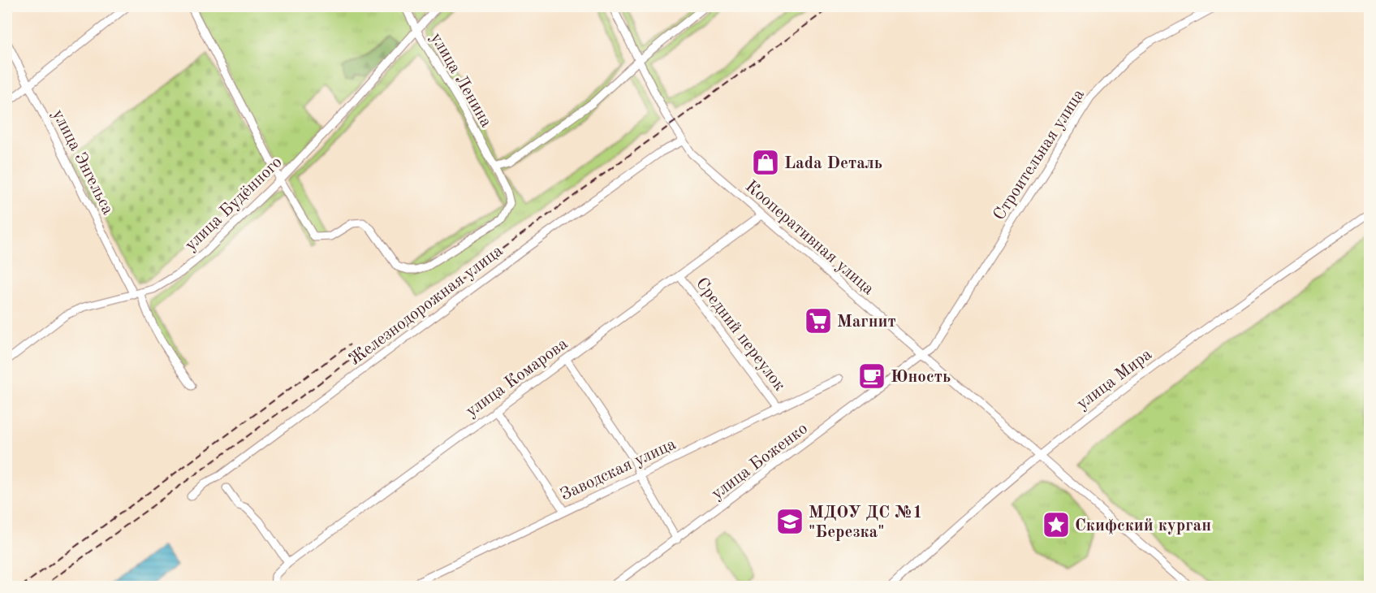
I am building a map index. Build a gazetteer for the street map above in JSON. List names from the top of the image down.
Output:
{
  "streets": {
    "street": [
      "улица Ленина",
      "Строительная улица",
      "улица Энгельса",
      "улица Будённого",
      "Кооперативная улица",
      "Железнодорожная улица",
      "Средний переулок",
      "улица Комарова",
      "улица Мира",
      "улица Боженко",
      "Заводская улица"
    ]
  },
  "crossings": [
    ["улица Ленина", "улица Будённого"],
    ["улица Ленина", "Железнодорожная улица"],
    ["Строительная улица", "Кооперативная улица"],
    ["Строительная улица", "улица Боженко"],
    ["улица Энгельса", "улица Будённого"],
    ["улица Будённого", "Железнодорожная улица"],
    ["Кооперативная улица", "Железнодорожная улица"],
    ["Кооперативная улица", "улица Комарова"],
    ["Кооперативная улица", "улица Мира"],
    ["Кооперативная улица", "улица Боженко"],
    ["Средний переулок", "улица Комарова"],
    ["Средний переулок", "Заводская улица"]
  ],
  "places": {
    "shop": ["Lada Dеталь"],
    "supermarket": ["Магнит"],
    "cafe": ["Юность"],
    "school or university": ["МДОУ ДС №1 \"Березка\""],
    "place": ["Скифский курган"]
  }
}
